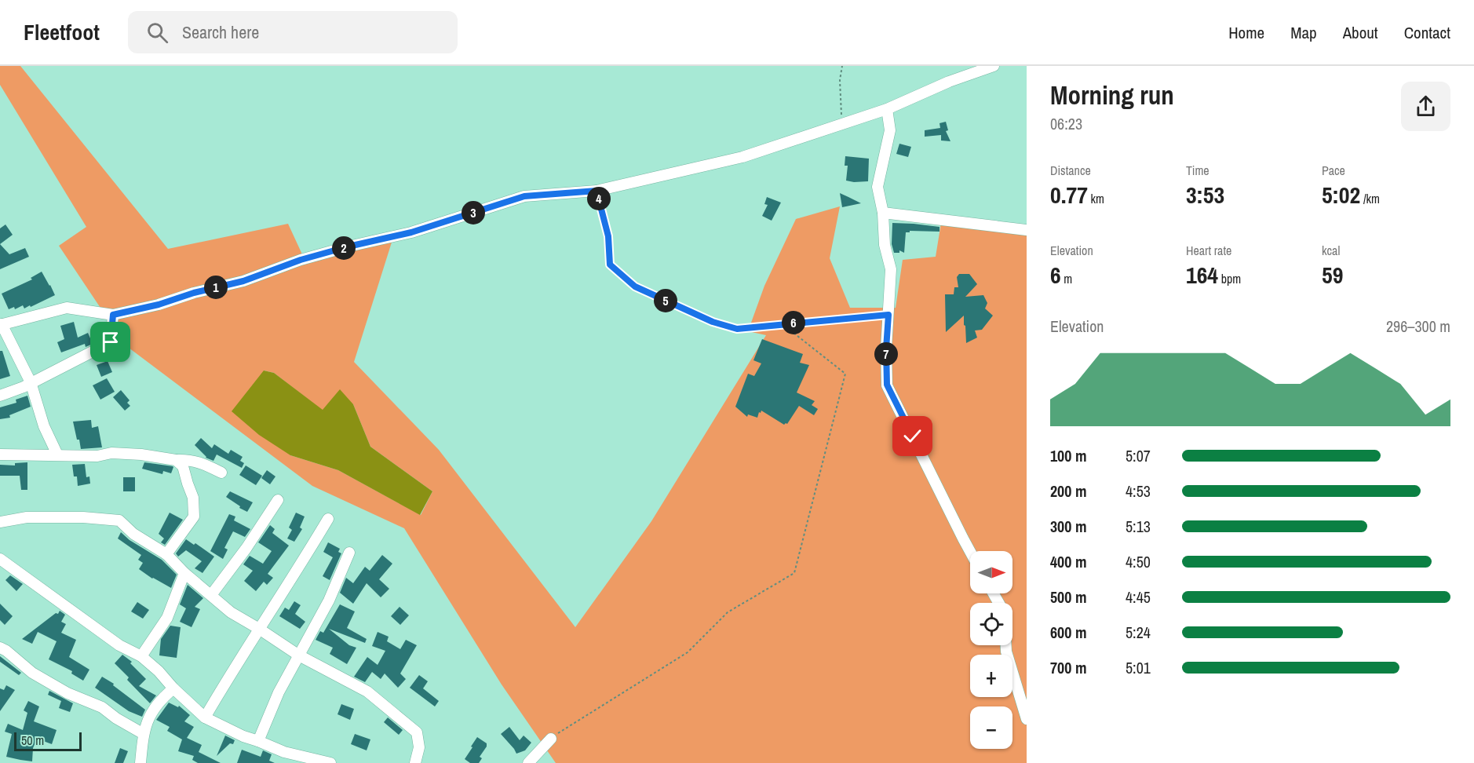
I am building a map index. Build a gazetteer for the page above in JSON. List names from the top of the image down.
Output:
{
  "scale_bar": "50 m",
  "north": "right",
  "page": {
    "header": "Fleetfoot",
    "search": "Search here",
    "nav": [
      "Home",
      "Map",
      "About",
      "Contact"
    ],
    "heading": ["Morning run", "06:23"],
    "stats": [
      ["Distance", "0.77 km"],
      ["Time", "3:53"],
      ["Pace", "5:02 /km"],
      ["Elevation", "6 m"],
      ["Heart rate", "164 bpm"],
      ["kcal", "59"]
    ],
    "pins": [
      "4",
      "3",
      "2",
      "1",
      "5",
      "6",
      "7"
    ],
    "chart": ["Elevation", "296–300 m"],
    "list": [
      {
        "name": "100 m",
        "note": "5:07"
      },
      {
        "name": "200 m",
        "note": "4:53"
      },
      {
        "name": "300 m",
        "note": "5:13"
      },
      {
        "name": "400 m",
        "note": "4:50"
      },
      {
        "name": "500 m",
        "note": "4:45"
      },
      {
        "name": "600 m",
        "note": "5:24"
      },
      {
        "name": "700 m",
        "note": "5:01"
      }
    ],
    "map_buttons": ["+", "−"],
    "scale": "50 m"
  }
}
